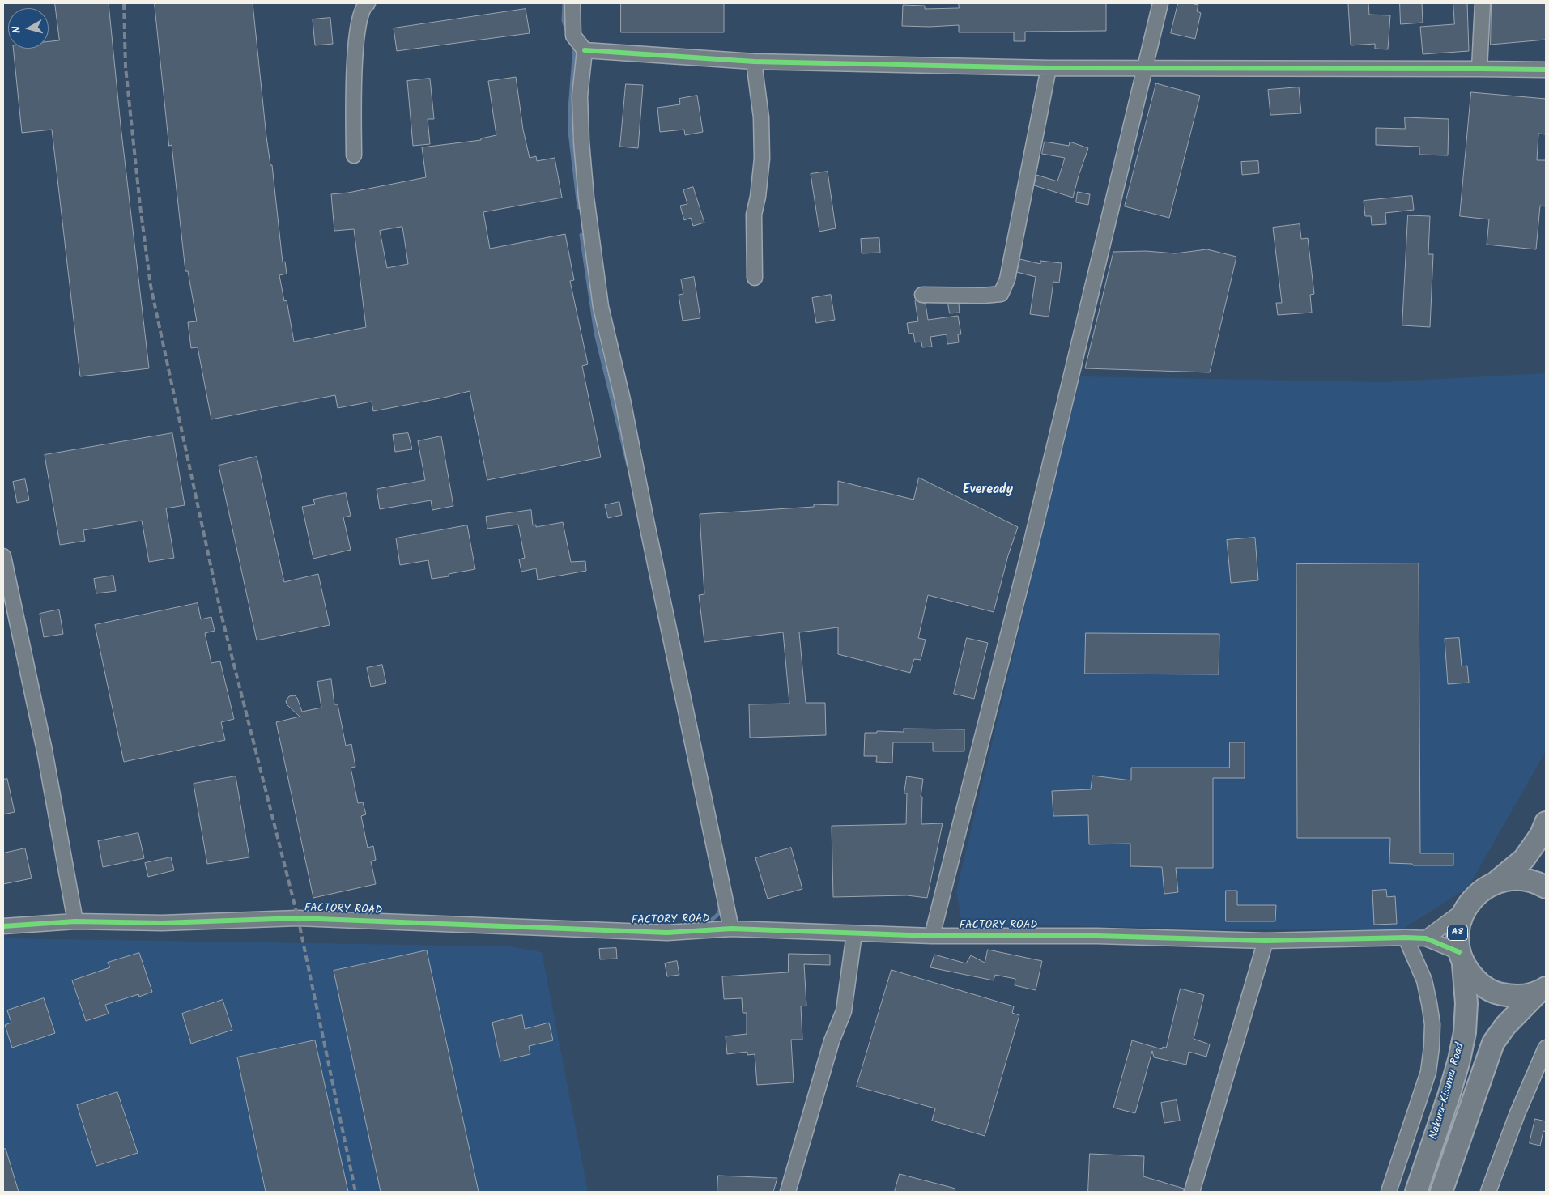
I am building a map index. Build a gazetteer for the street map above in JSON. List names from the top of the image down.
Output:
{
  "streets": {
    "highway": ["A8", "Nakuru-Kisumu Road"],
    "street": ["FACTORY ROAD"]
  },
  "crossings": [
    ["A8", "Nakuru-Kisumu Road"]
  ],
  "districts": ["Eveready"],
  "north": "left"
}
